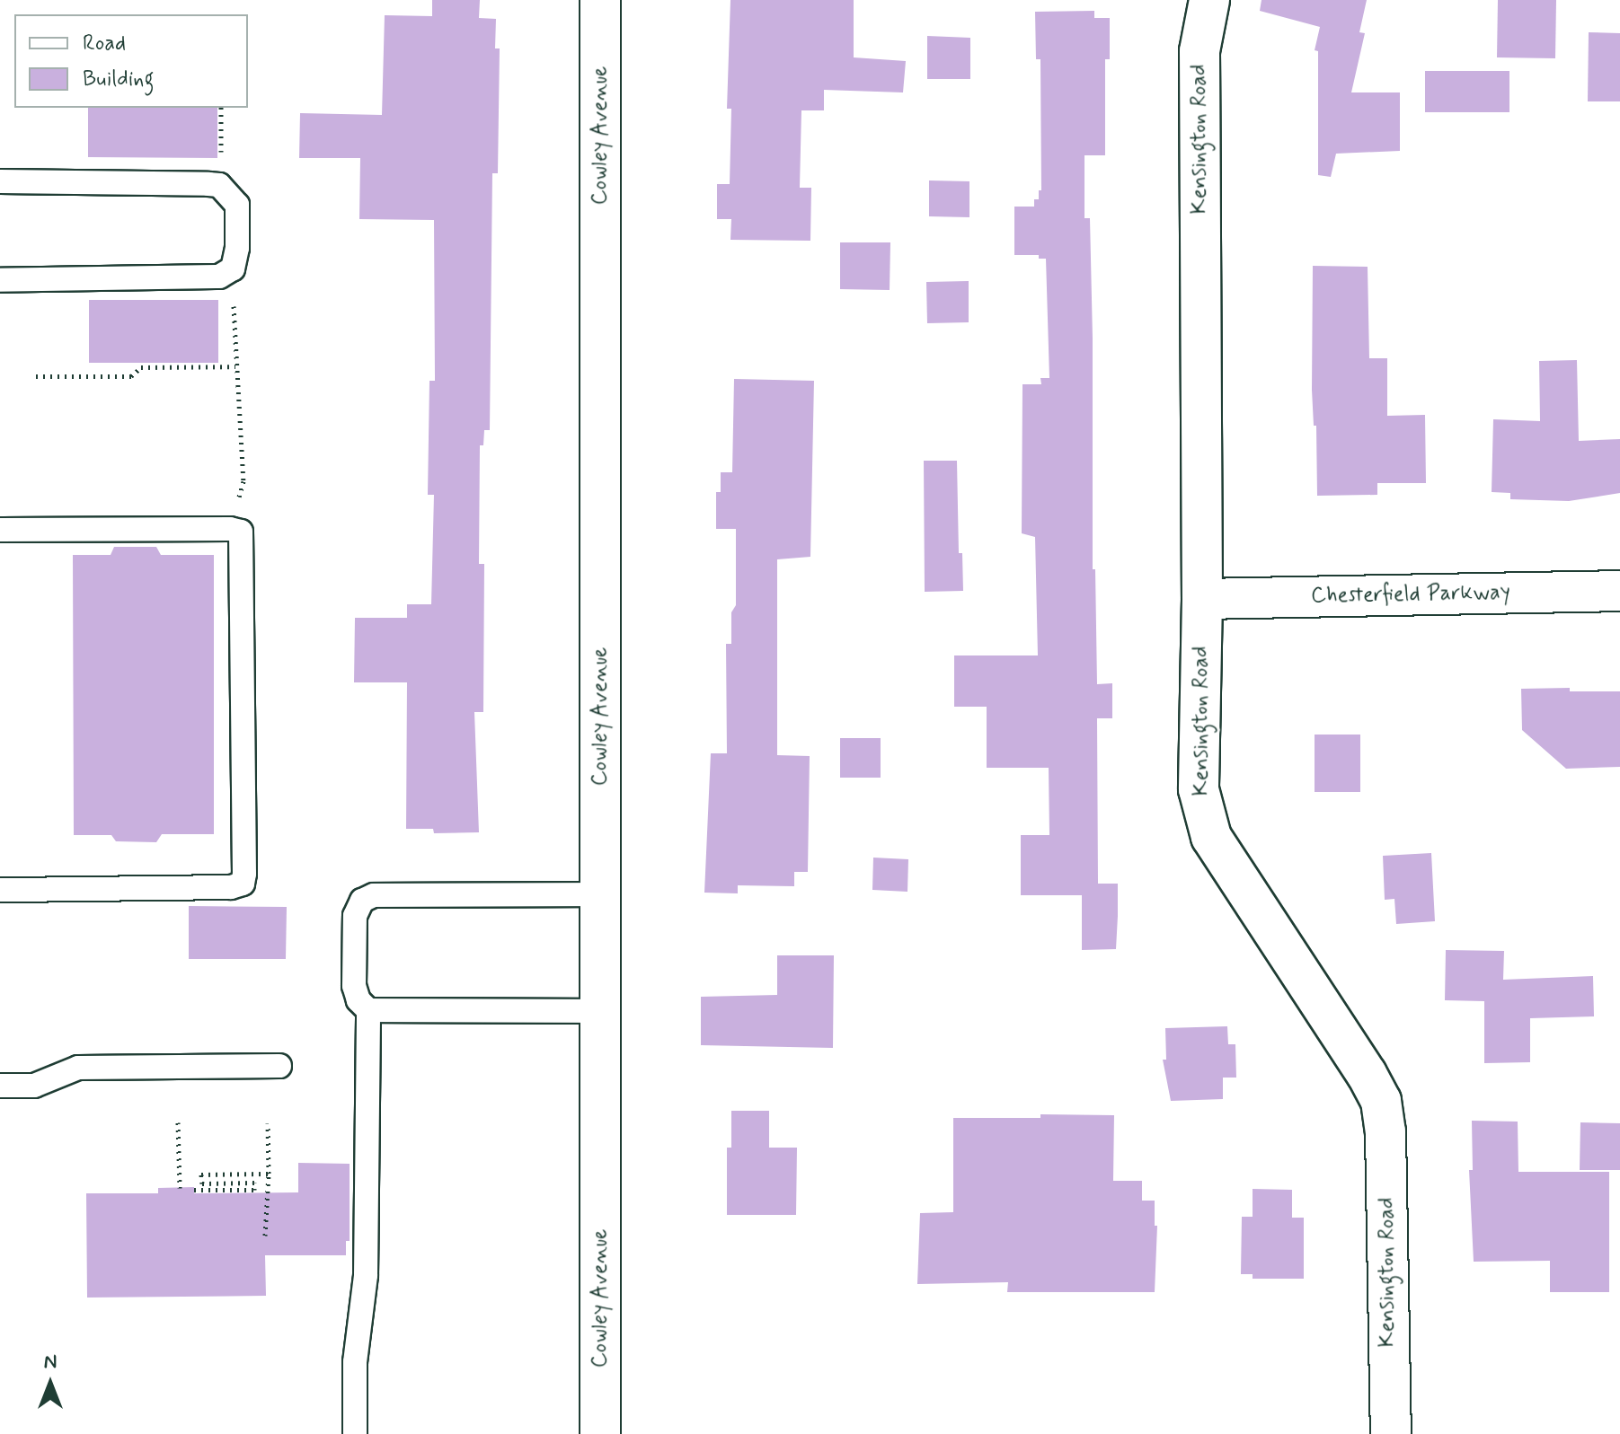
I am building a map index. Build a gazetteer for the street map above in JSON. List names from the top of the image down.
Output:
{
  "streets": {
    "street": ["Cowley Avenue", "Kensington Road", "Chesterfield Parkway"]
  },
  "crossings": [
    ["Kensington Road", "Chesterfield Parkway"]
  ],
  "legend": ["Road", "Building"],
  "north": "top"
}
